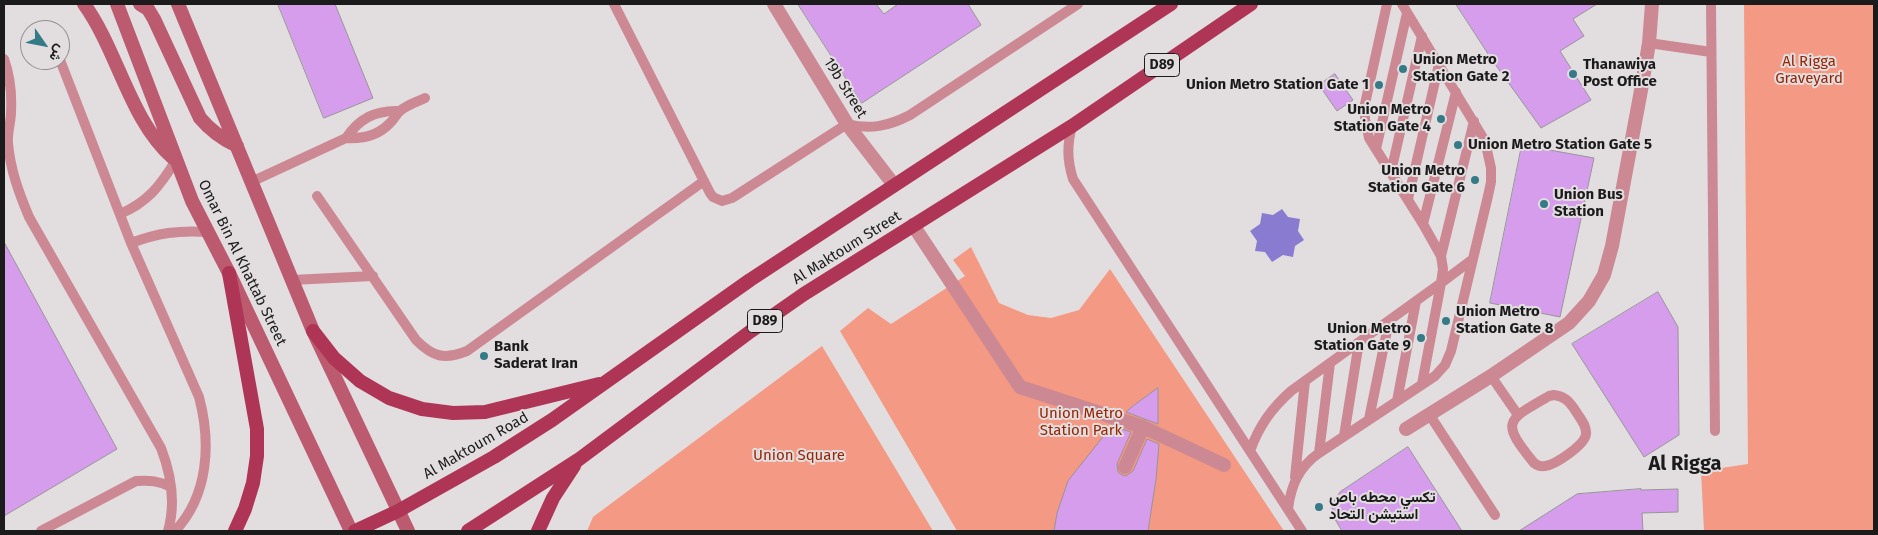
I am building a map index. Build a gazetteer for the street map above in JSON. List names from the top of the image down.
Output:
{
  "streets": {
    "main road": [
      "D89",
      "Al Maktoum Street",
      "Omar Bin Al Khattab Street",
      "Al Maktoum Road"
    ],
    "street": ["19b Street"]
  },
  "crossings": [
    ["19b Street", "Al Maktoum Street"],
    ["Al Maktoum Street", "Al Maktoum Road"]
  ],
  "districts": ["Al Rigga"],
  "parks": ["Al Rigga Graveyard", "Union Metro Station Park", "Union Square"],
  "places": [
    "Union Metro Station Gate 2",
    "Thanawiya Post Office",
    "Union Metro Station Gate 1",
    "Union Metro Station Gate 4",
    "Union Metro Station Gate 5",
    "Union Metro Station Gate 6",
    "Union Bus Station",
    "Union Metro Station Gate 8",
    "Union Metro Station Gate 9",
    "Bank Saderat Iran",
    "تكسي محطه باص استيشن التحاد"
  ],
  "north": "bottom right"
}
